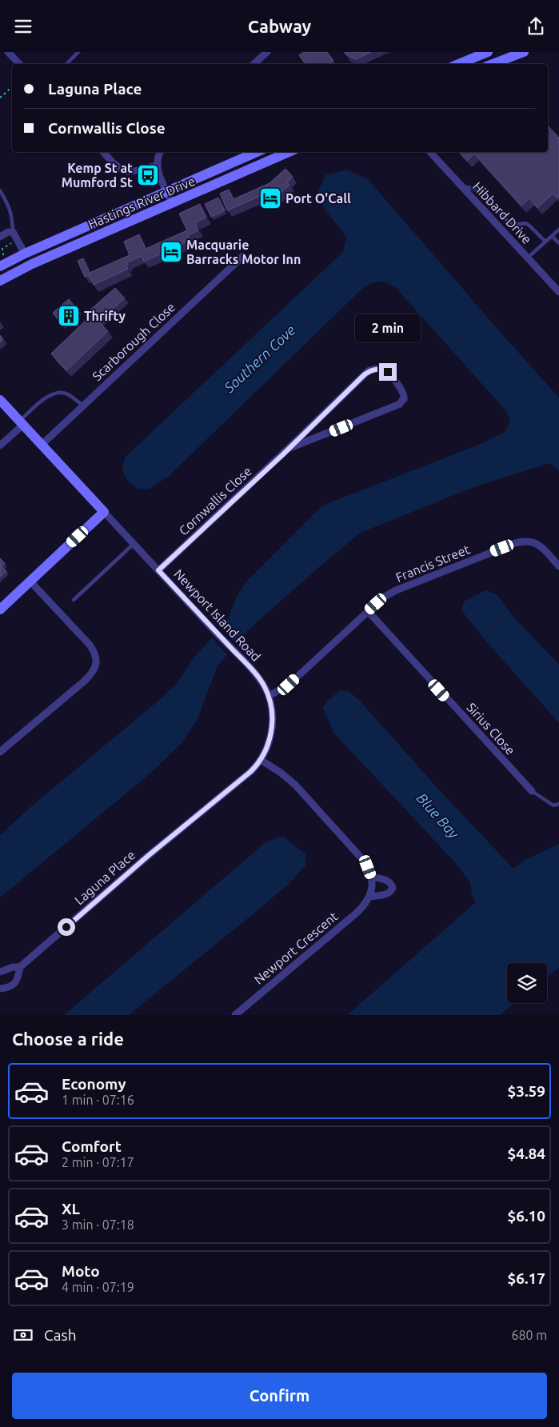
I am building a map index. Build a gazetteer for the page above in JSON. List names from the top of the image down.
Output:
{
  "streets": {
    "main road": ["Hastings River Drive", "Newport Island Road"],
    "street": [
      "Hibbard Drive",
      "Scarborough Close",
      "Cornwallis Close",
      "Francis Street",
      "Sirius Close",
      "Laguna Place",
      "Newport Crescent"
    ]
  },
  "crossings": [
    ["Scarborough Close", "Newport Island Road"],
    ["Cornwallis Close", "Newport Island Road"],
    ["Francis Street", "Newport Island Road"],
    ["Francis Street", "Sirius Close"],
    ["Newport Island Road", "Laguna Place"]
  ],
  "water": ["Southern Cove", "Blue Bay"],
  "places": {
    "bus stop": ["Kemp St at Mumford St"],
    "hotel": ["Port O'Call", "Macquarie Barracks Motor Inn"],
    "building": ["Thrifty"]
  },
  "page": {
    "header": "Cabway",
    "banner": ["Laguna Place", "Cornwallis Close"],
    "bubble": "2 min",
    "heading": "Choose a ride",
    "list": [
      {
        "name": "Economy",
        "note": "1 min · 07:16",
        "value": "$3.59"
      },
      {
        "name": "Comfort",
        "note": "2 min · 07:17",
        "value": "$4.84"
      },
      {
        "name": "XL",
        "note": "3 min · 07:18",
        "value": "$6.10"
      },
      {
        "name": "Moto",
        "note": "4 min · 07:19",
        "value": "$6.17"
      }
    ],
    "pay": ["Cash", "680 m"],
    "buttons": "Confirm"
  }
}
